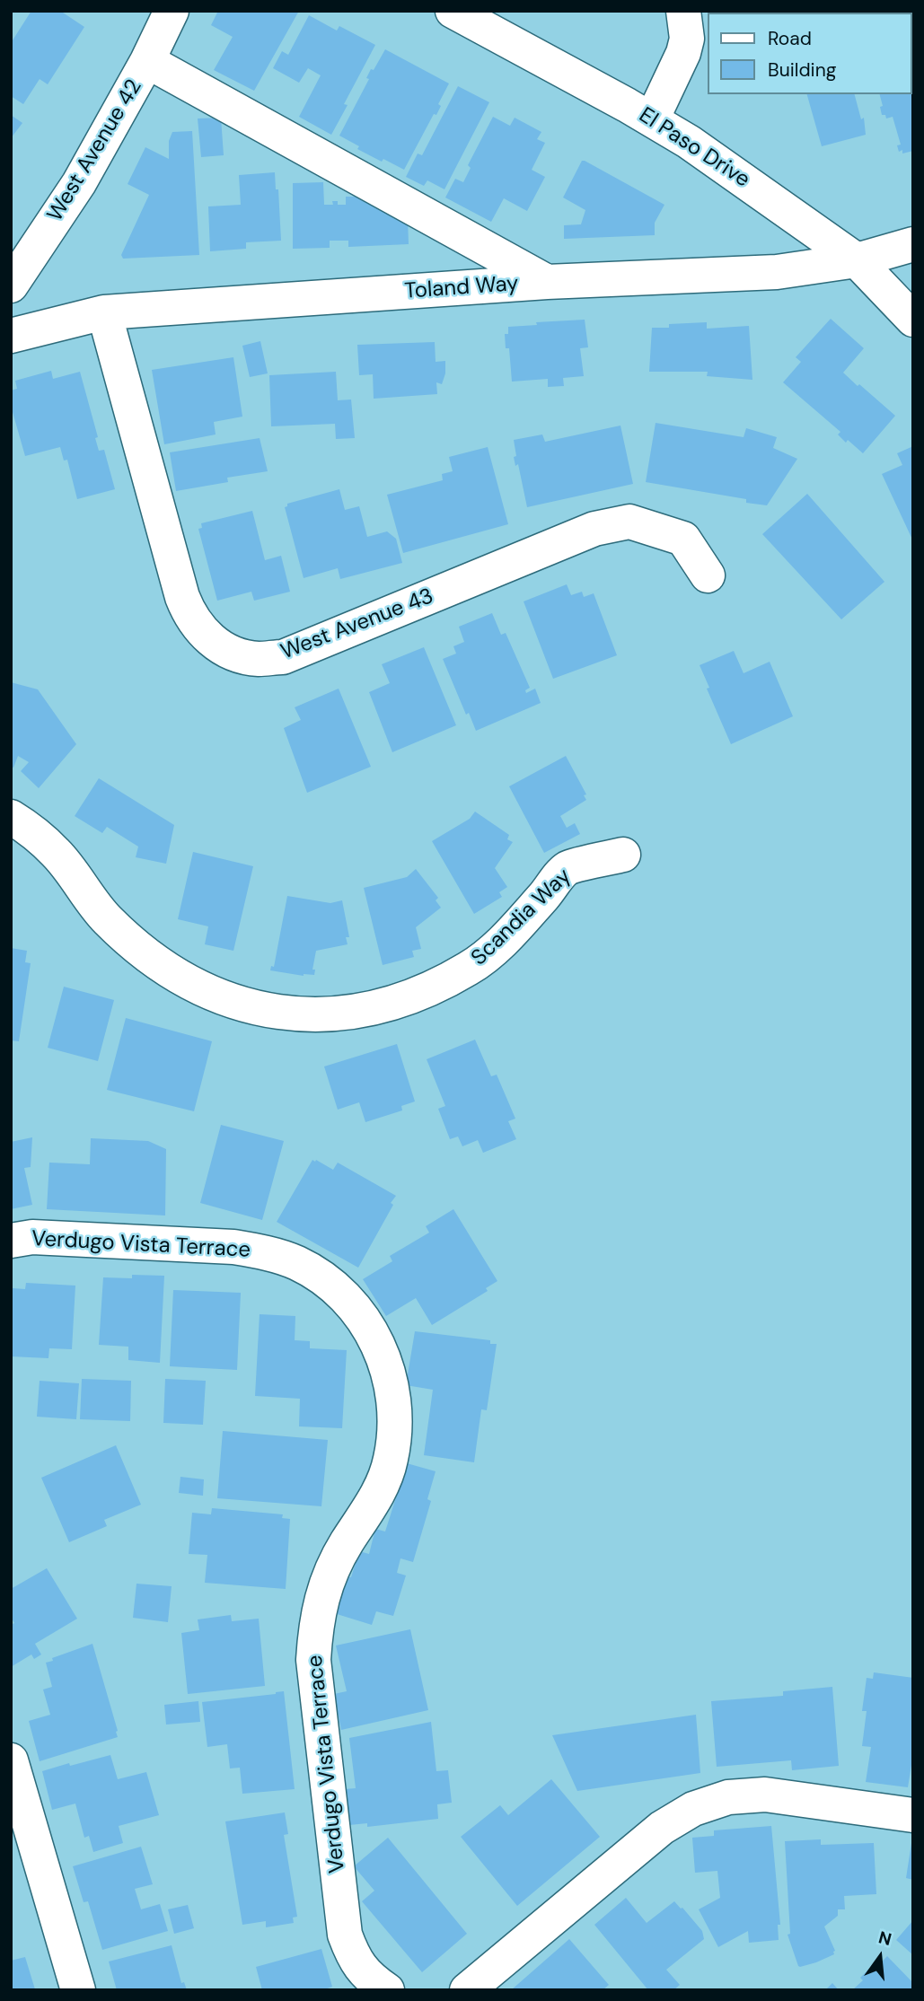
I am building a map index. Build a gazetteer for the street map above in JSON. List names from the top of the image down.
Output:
{
  "streets": {
    "street": [
      "El Paso Drive",
      "West Avenue 42",
      "Toland Way",
      "West Avenue 43",
      "Scandia Way",
      "Verdugo Vista Terrace"
    ]
  },
  "crossings": [
    ["El Paso Drive", "Toland Way"],
    ["Toland Way", "West Avenue 43"]
  ],
  "legend": ["Road", "Building"],
  "north": "top"
}
